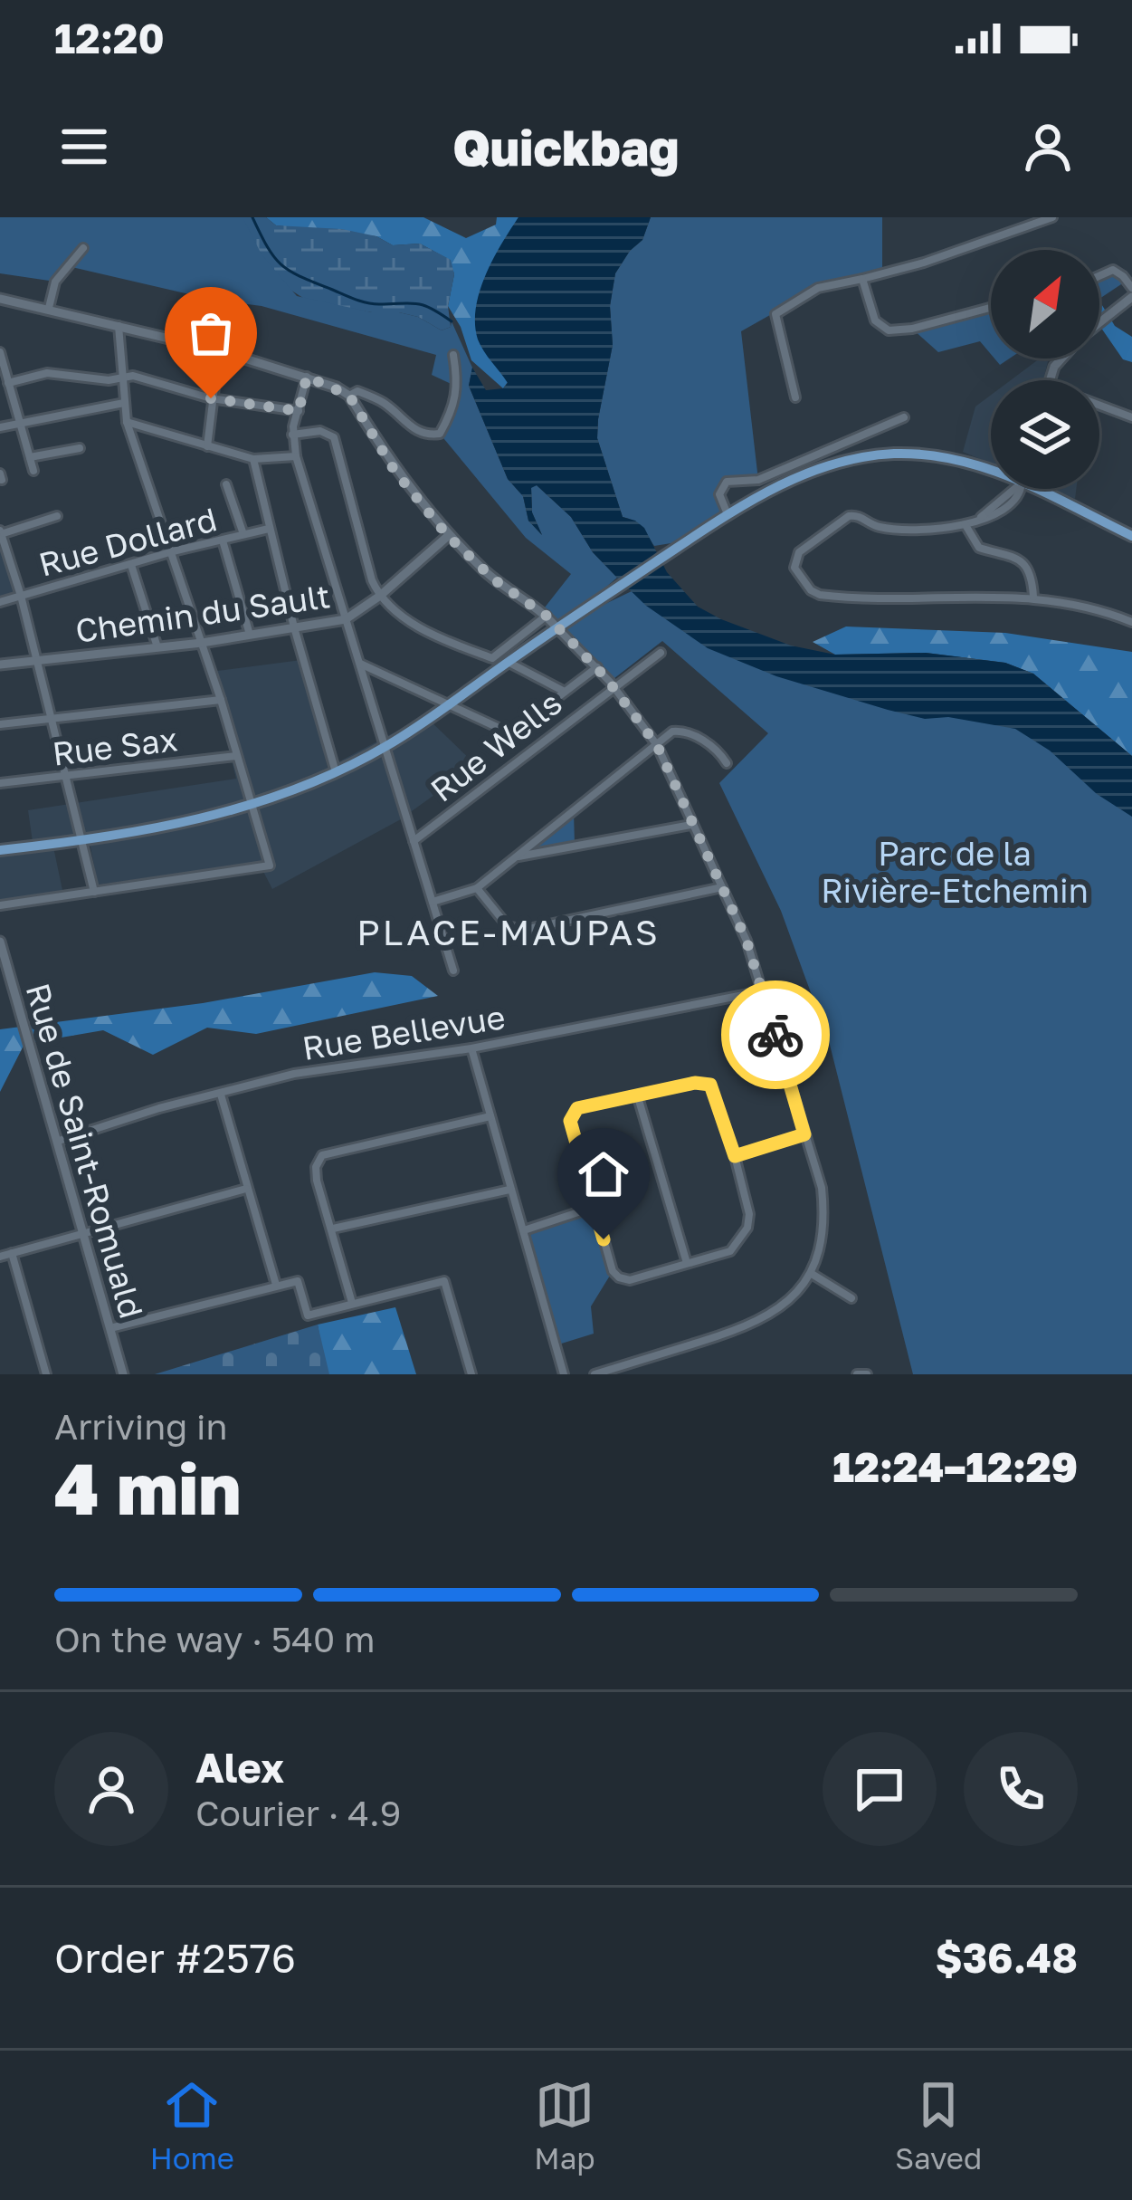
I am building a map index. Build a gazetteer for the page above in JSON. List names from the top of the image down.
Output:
{
  "streets": {
    "street": [
      "Rue Dollard",
      "Chemin du Sault",
      "Rue Sax",
      "Rue Wells",
      "Rue Bellevue",
      "Rue de Saint-Romuald"
    ]
  },
  "crossings": [
    ["Rue Bellevue", "Rue de Saint-Romuald"]
  ],
  "districts": ["PLACE-MAUPAS"],
  "parks": ["Parc de la Rivière-Etchemin"],
  "north": "top right",
  "page": {
    "status": "12:20",
    "header": "Quickbag",
    "heading": ["4 min", "Arriving in", "12:24–12:29"],
    "panel": [
      "Alex",
      "Courier · 4.9",
      "Order #2576",
      "$36.48"
    ],
    "bar": "On the way · 540 m",
    "tabs": ["Home", "Map", "Saved"]
  }
}
